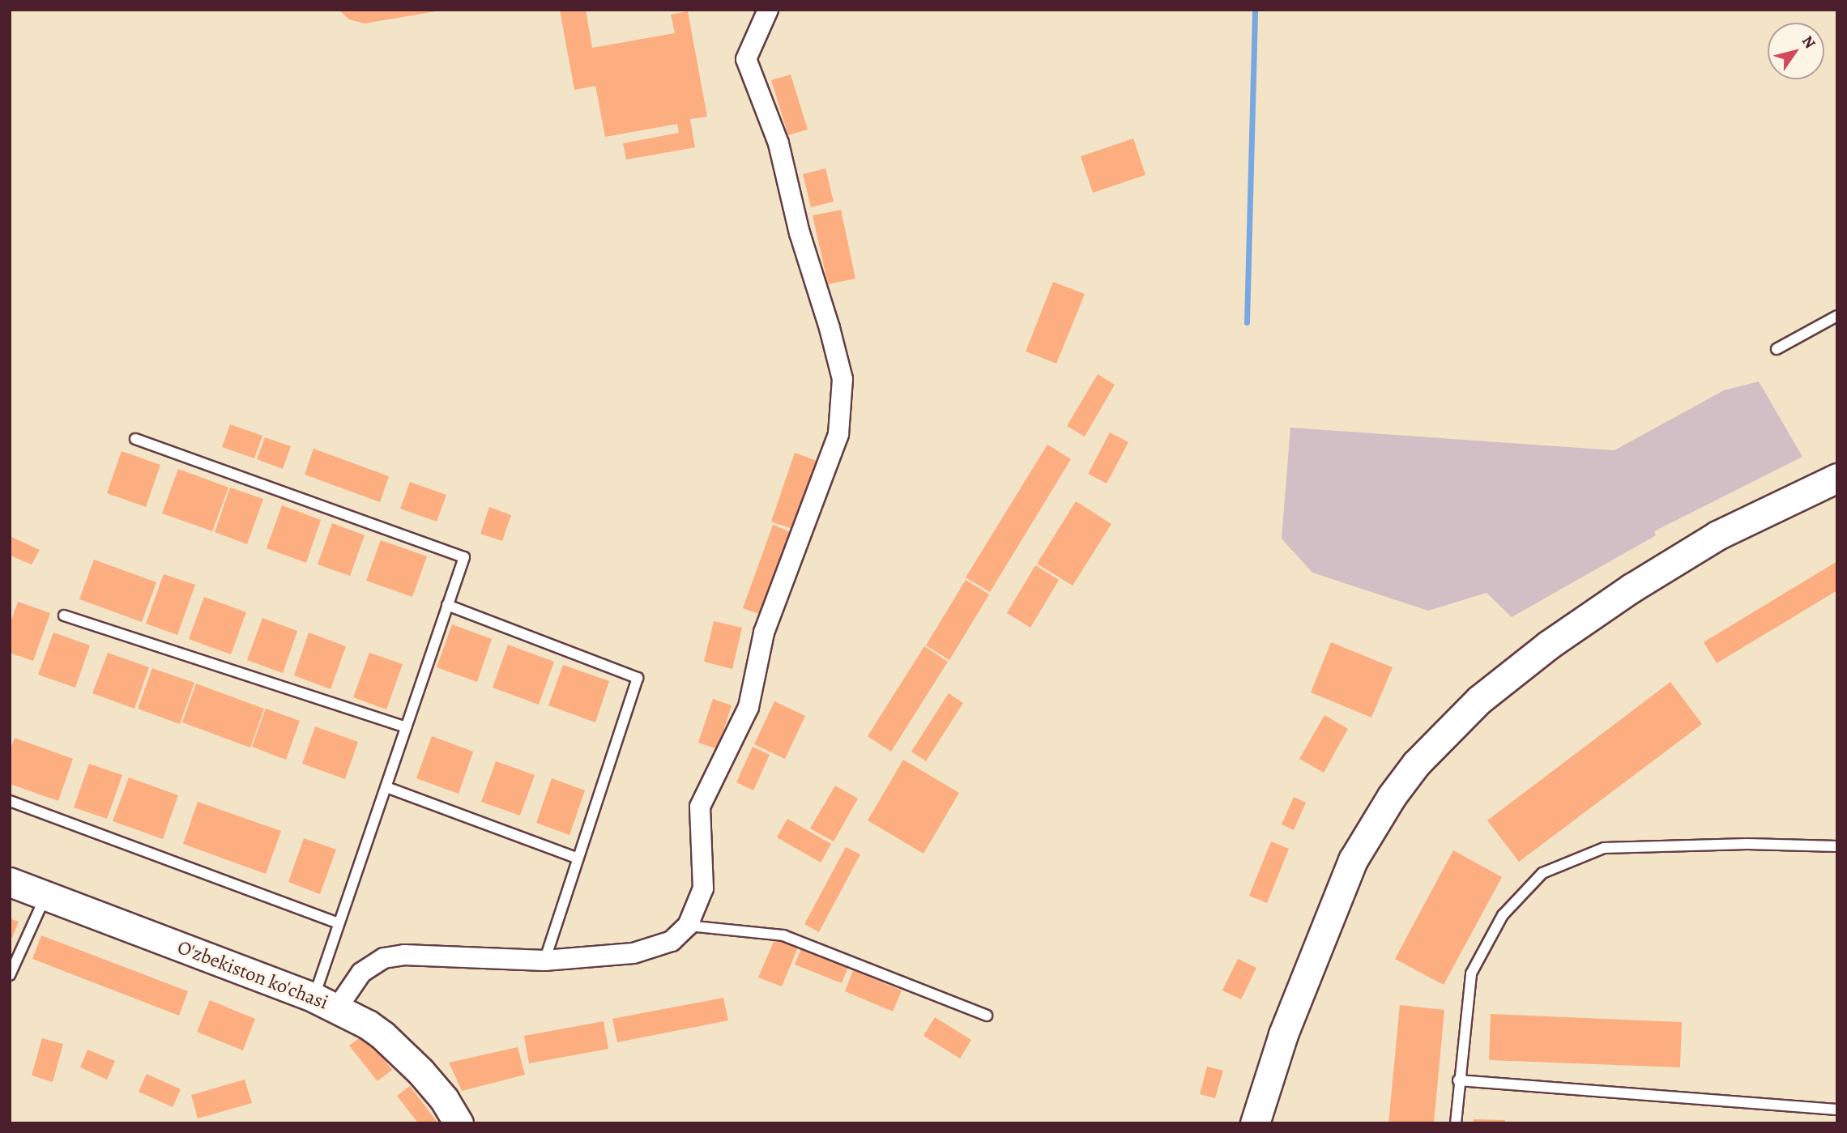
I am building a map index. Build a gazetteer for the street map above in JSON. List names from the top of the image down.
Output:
{
  "streets": {
    "main road": ["O'zbekiston ko'chasi"]
  },
  "north": "top right"
}
